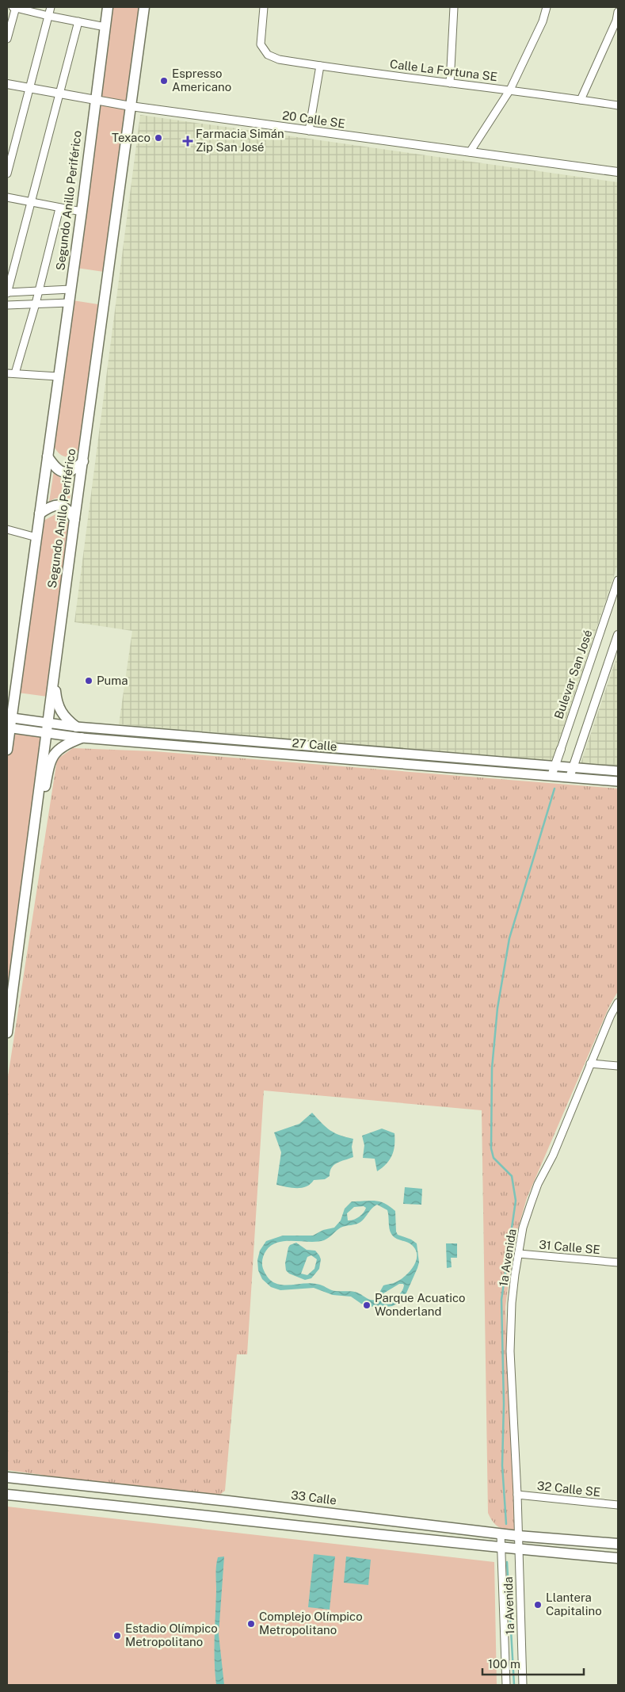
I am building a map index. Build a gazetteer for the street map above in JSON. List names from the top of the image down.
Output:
{
  "streets": {
    "main road": ["Segundo Anillo Periférico", "27 Calle", "33 Calle"],
    "street": [
      "Calle La Fortuna SE",
      "20 Calle SE",
      "Bulevar San José",
      "31 Calle SE",
      "1a Avenida",
      "32 Calle SE"
    ]
  },
  "crossings": [
    ["20 Calle SE", "Segundo Anillo Periférico"],
    ["Segundo Anillo Periférico", "27 Calle"],
    ["Bulevar San José", "27 Calle"],
    ["31 Calle SE", "1a Avenida"],
    ["1a Avenida", "32 Calle SE"],
    ["1a Avenida", "33 Calle"]
  ],
  "places": {
    "other": [
      "Espresso Americano",
      "Texaco",
      "Puma",
      "Parque Acuatico Wonderland",
      "Llantera Capitalino",
      "Complejo Olímpico Metropolitano",
      "Estadio Olímpico Metropolitano"
    ],
    "health": ["Farmacia Simán Zip San José"]
  },
  "scale_bar": "100 m"
}
